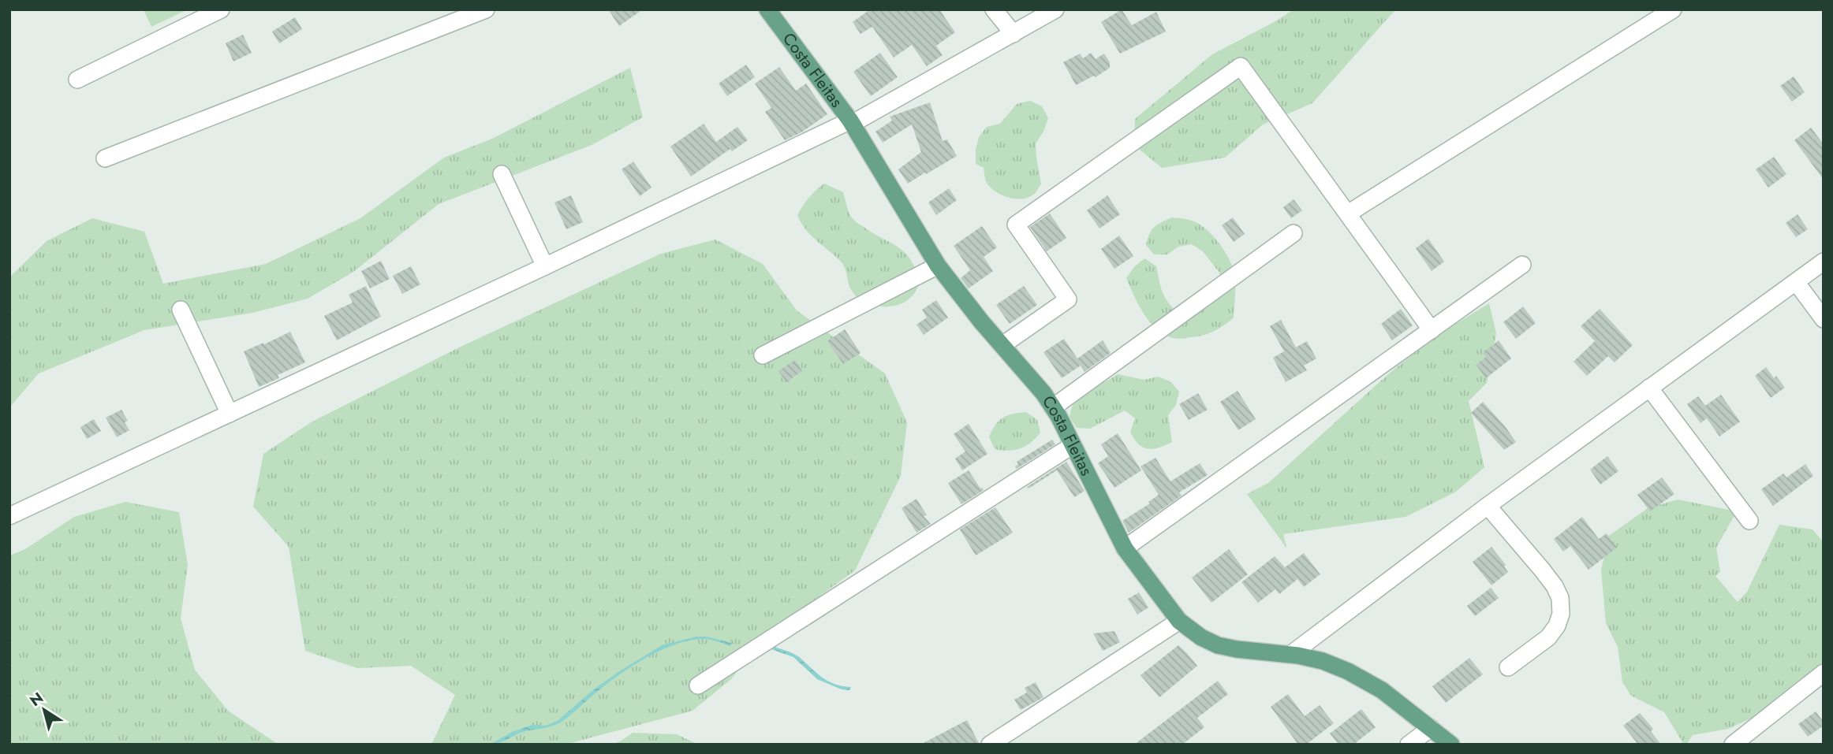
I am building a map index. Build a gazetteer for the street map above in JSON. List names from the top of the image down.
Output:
{
  "streets": {
    "main road": ["Costa Fleitas"]
  },
  "north": "top left"
}
